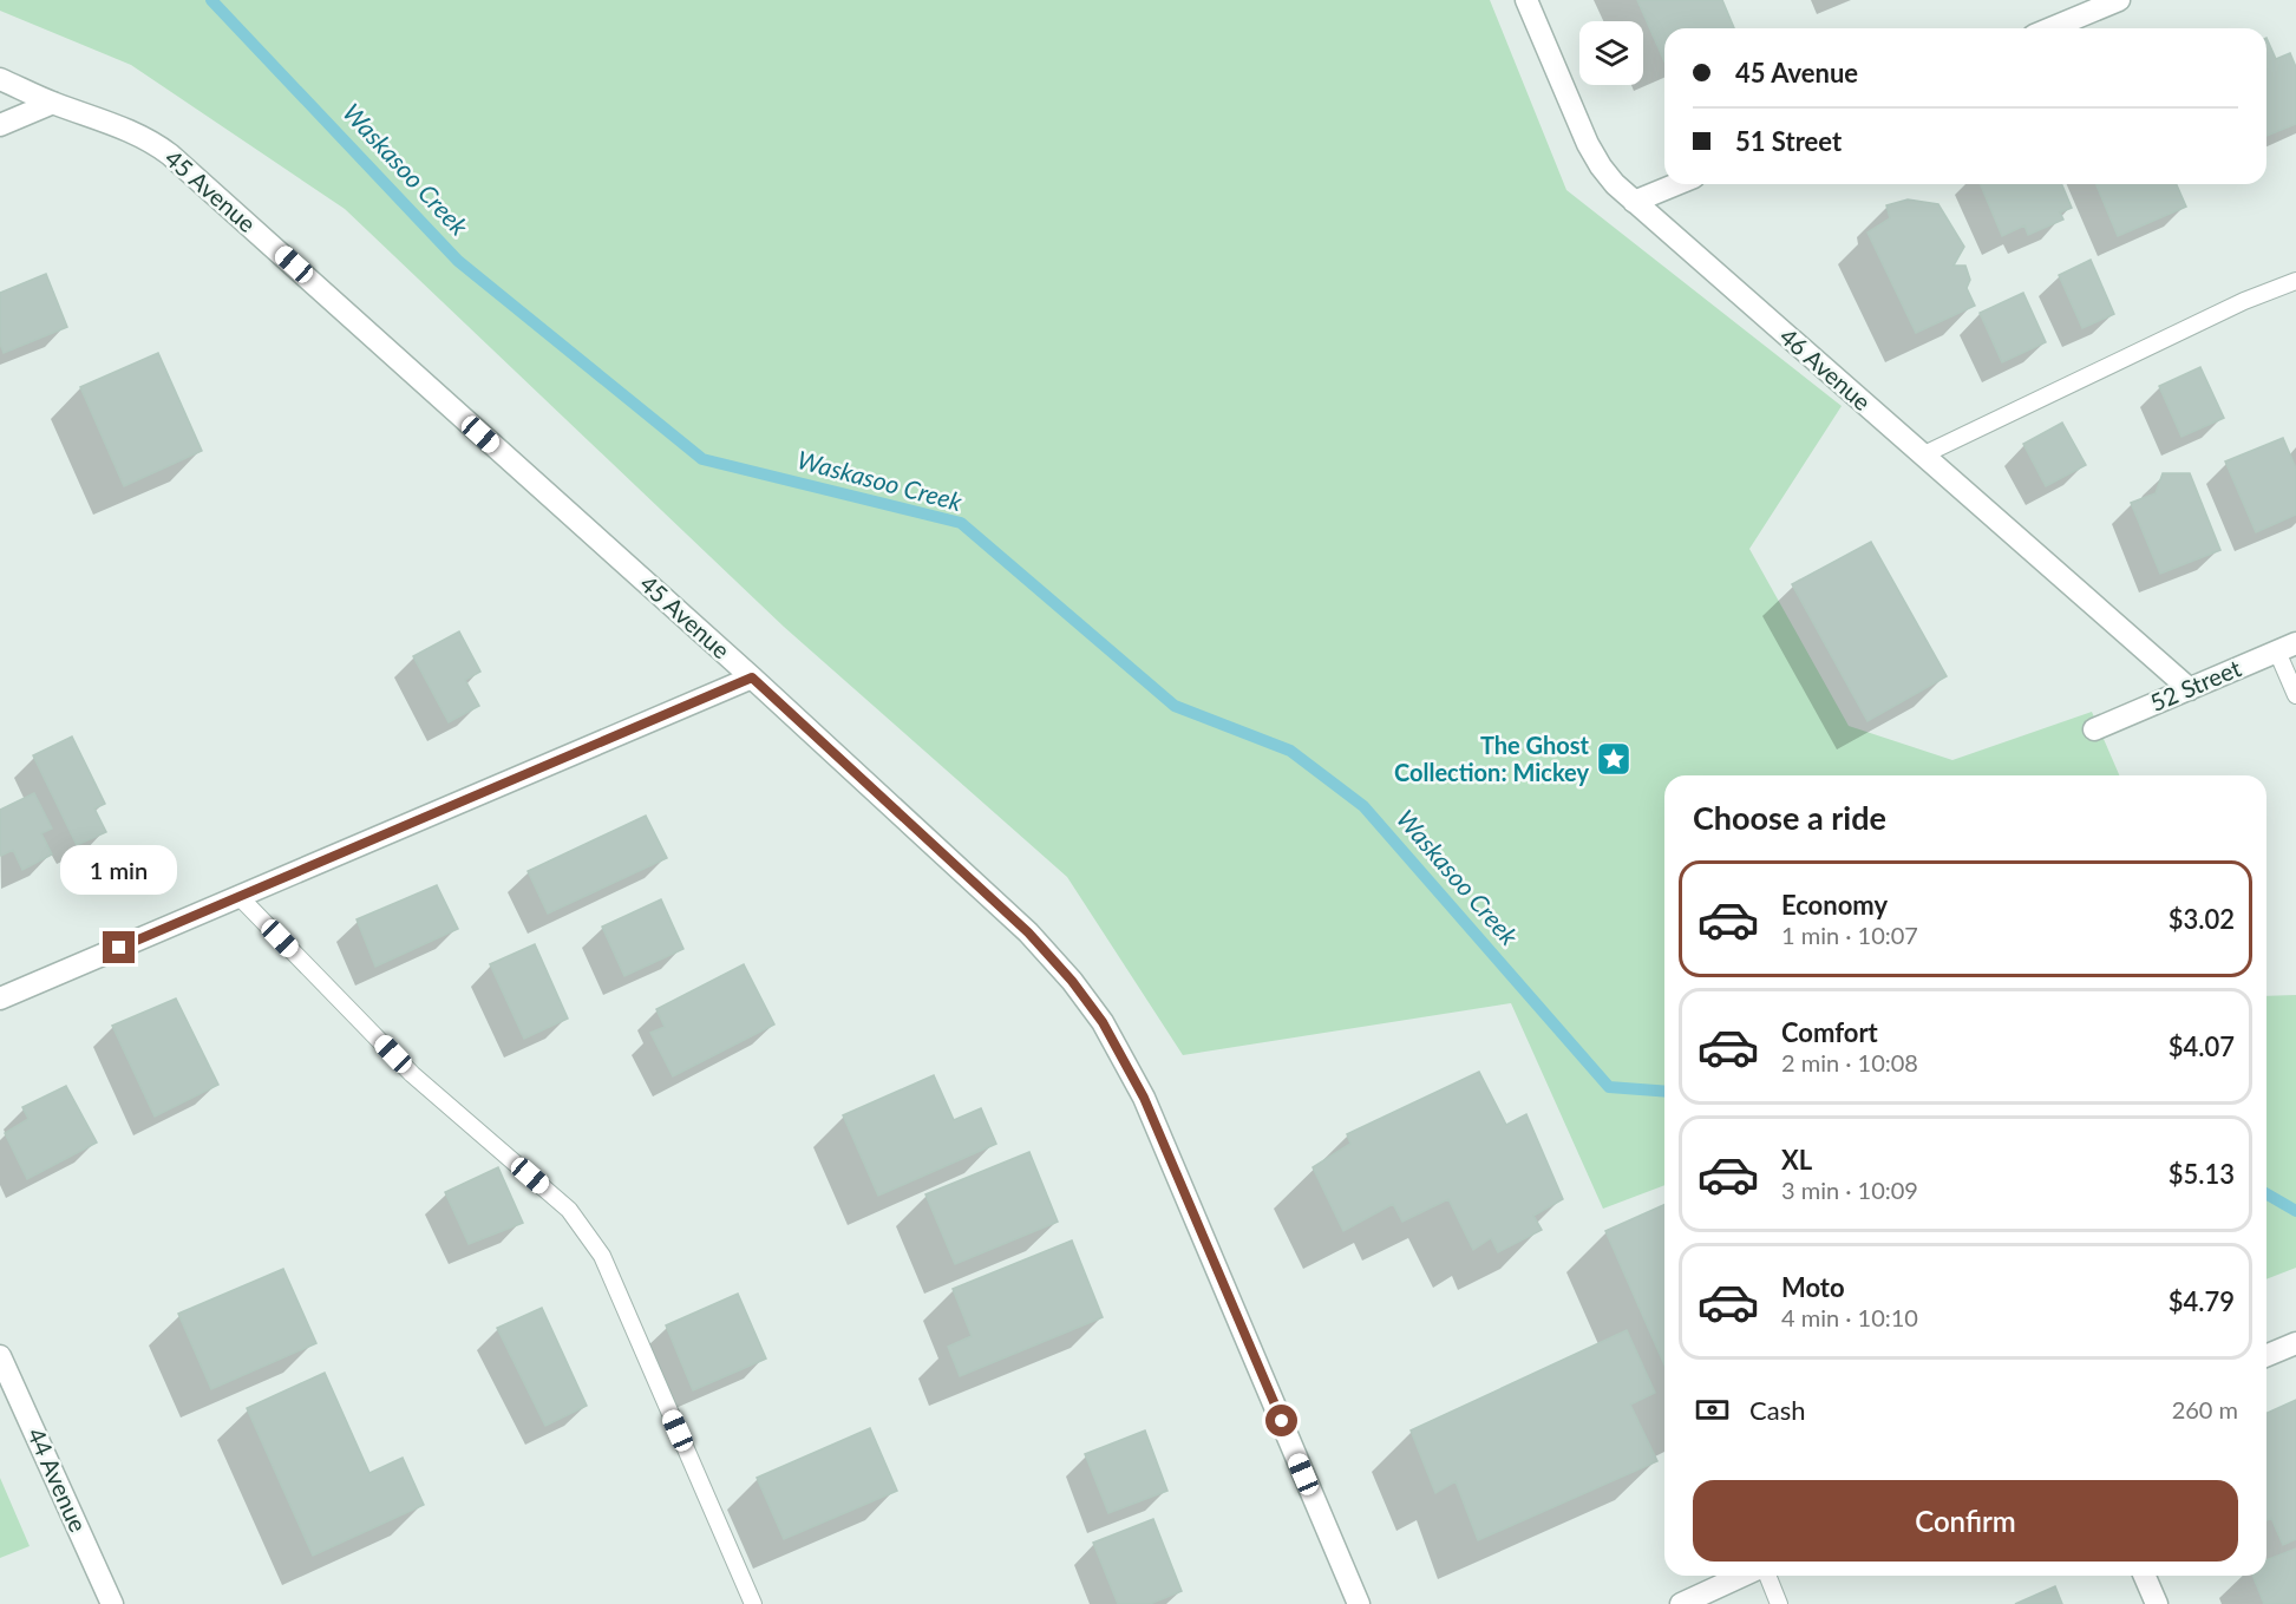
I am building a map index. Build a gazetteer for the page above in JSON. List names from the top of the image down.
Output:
{
  "streets": {
    "street": [
      "45 Avenue",
      "46 Avenue",
      "52 Street",
      "44 Avenue"
    ]
  },
  "crossings": [
    ["46 Avenue", "52 Street"]
  ],
  "water": ["Waskasoo Creek"],
  "places": {
    "place": ["The Ghost Collection: Mickey"]
  },
  "page": {
    "banner": ["45 Avenue", "51 Street"],
    "heading": "Choose a ride",
    "bubble": "1 min",
    "list": [
      {
        "name": "Economy",
        "note": "1 min · 10:07",
        "value": "$3.02"
      },
      {
        "name": "Comfort",
        "note": "2 min · 10:08",
        "value": "$4.07"
      },
      {
        "name": "XL",
        "note": "3 min · 10:09",
        "value": "$5.13"
      },
      {
        "name": "Moto",
        "note": "4 min · 10:10",
        "value": "$4.79"
      }
    ],
    "pay": ["Cash", "260 m"],
    "buttons": "Confirm"
  }
}
